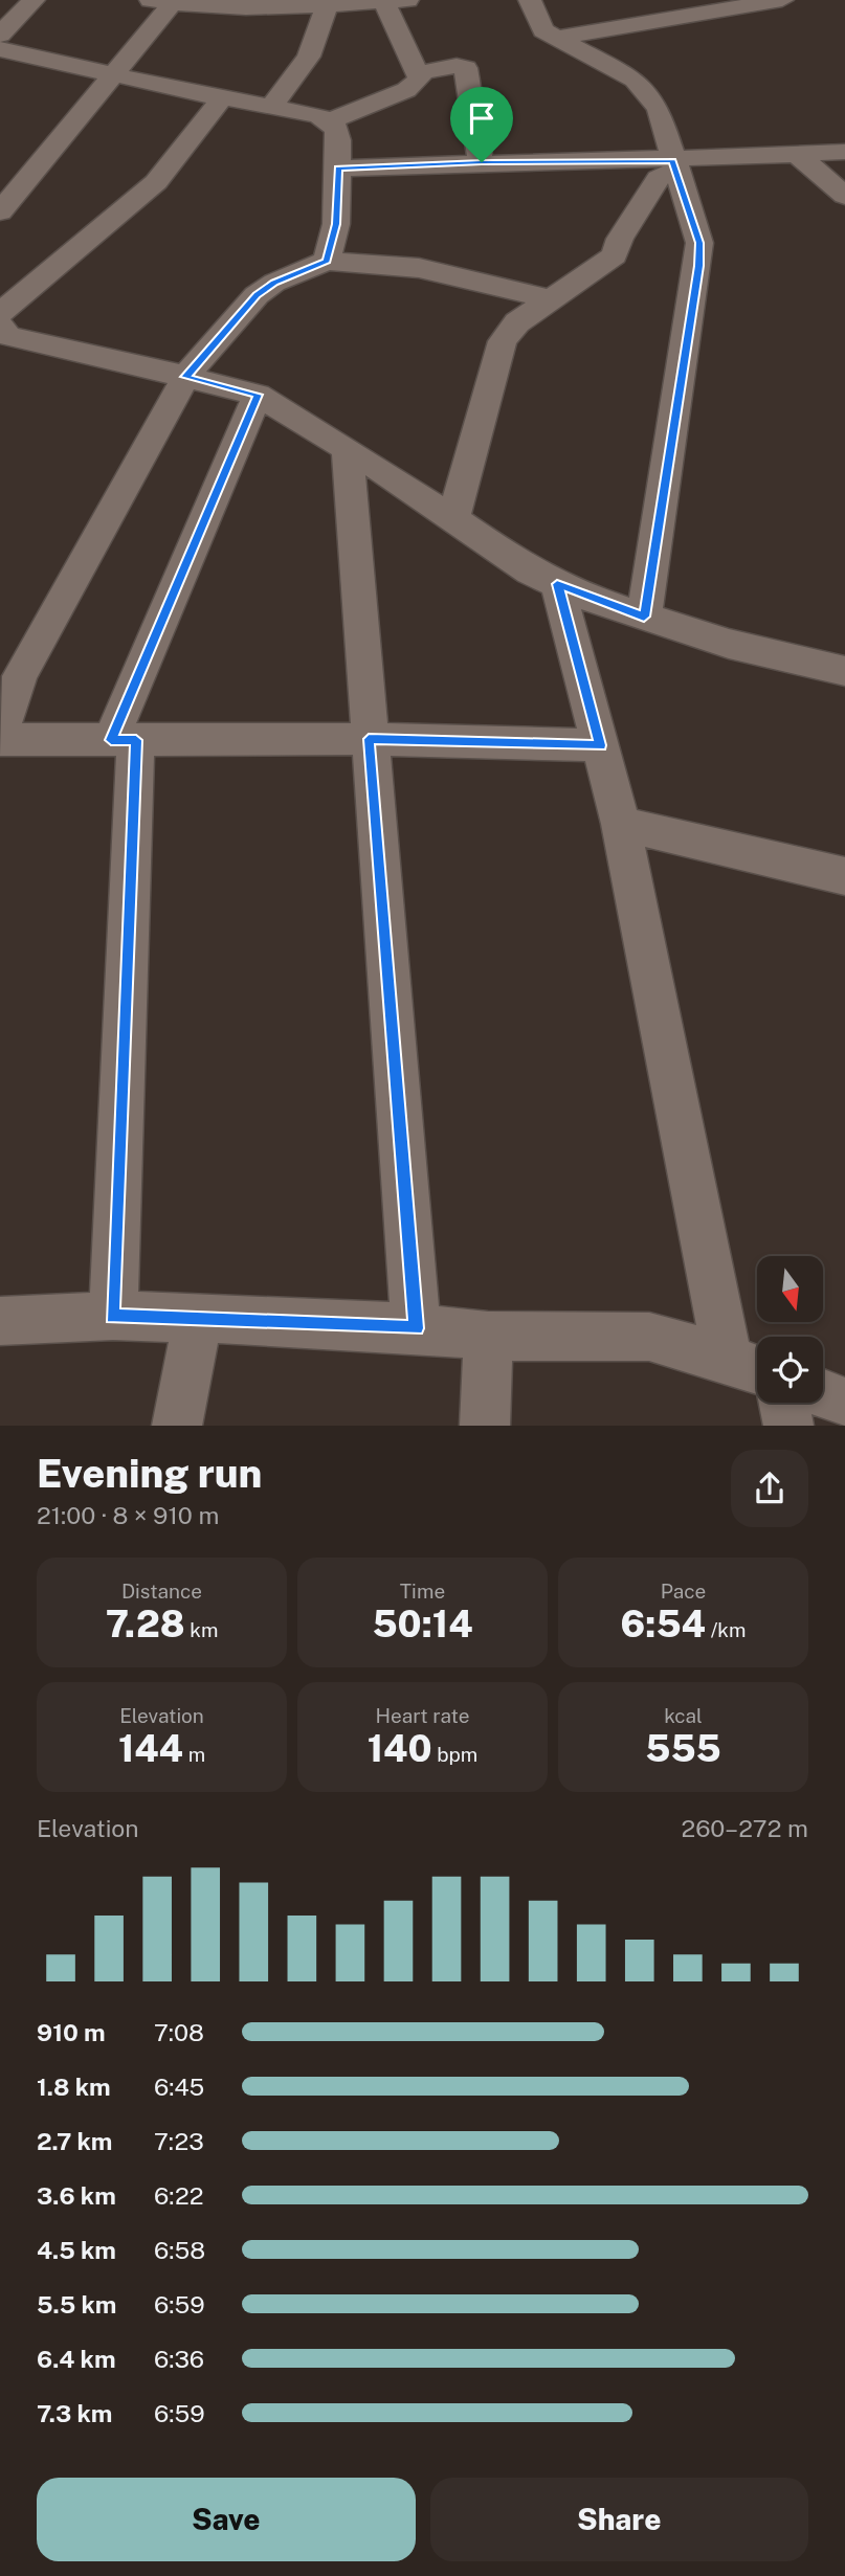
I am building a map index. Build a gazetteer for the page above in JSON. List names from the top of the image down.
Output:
{
  "north": "bottom",
  "page": {
    "heading": ["Evening run", "21:00 · 8 × 910 m"],
    "stats": [
      ["Distance", "7.28 km"],
      ["Time", "50:14"],
      ["Pace", "6:54 /km"],
      ["Elevation", "144 m"],
      ["Heart rate", "140 bpm"],
      ["kcal", "555"]
    ],
    "chart": ["Elevation", "260–272 m"],
    "list": [
      {
        "name": "910 m",
        "note": "7:08"
      },
      {
        "name": "1.8 km",
        "note": "6:45"
      },
      {
        "name": "2.7 km",
        "note": "7:23"
      },
      {
        "name": "3.6 km",
        "note": "6:22"
      },
      {
        "name": "4.5 km",
        "note": "6:58"
      },
      {
        "name": "5.5 km",
        "note": "6:59"
      },
      {
        "name": "6.4 km",
        "note": "6:36"
      },
      {
        "name": "7.3 km",
        "note": "6:59"
      }
    ],
    "buttons": ["Save", "Share"]
  }
}
